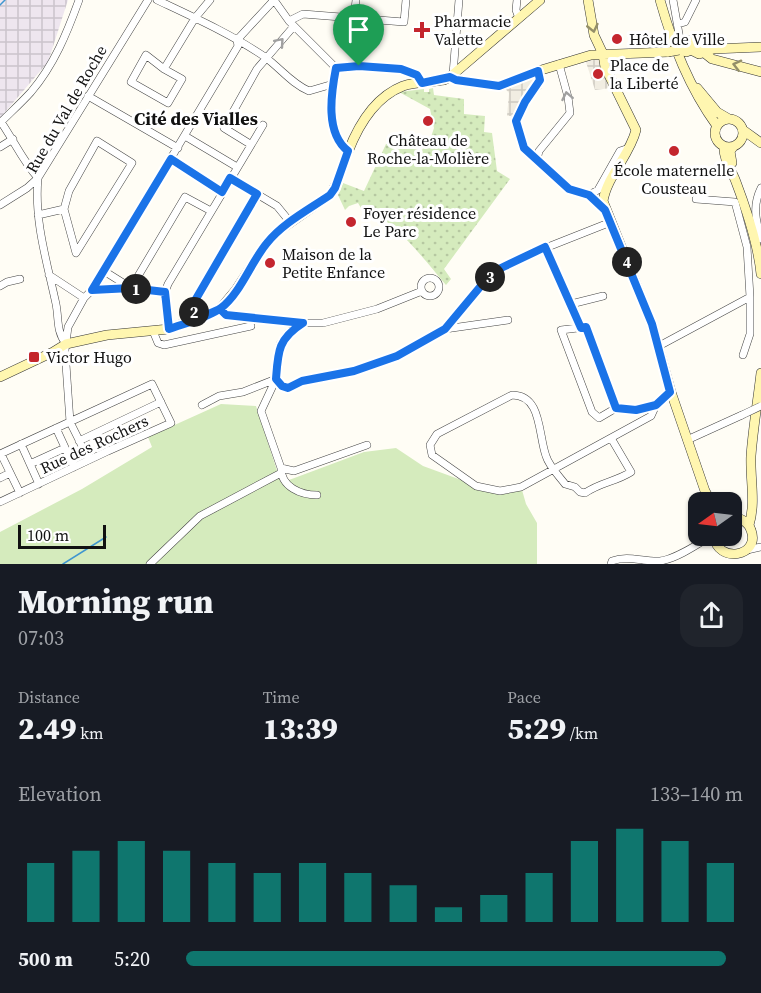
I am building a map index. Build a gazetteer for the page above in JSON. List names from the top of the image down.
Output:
{
  "streets": {
    "street": ["Rue du Val de Roche", "Rue des Rochers"]
  },
  "districts": ["Cité des Vialles"],
  "places": {
    "health": ["Pharmacie Valette"],
    "other": [
      "Hôtel de Ville",
      "Place de la Liberté",
      "Château de Roche-la-Molière",
      "École maternelle Cousteau",
      "Foyer résidence Le Parc",
      "Maison de la Petite Enfance"
    ],
    "transit": ["Victor Hugo"]
  },
  "scale_bar": "100 m",
  "north": "left",
  "page": {
    "pins": [
      "4",
      "3",
      "1",
      "2"
    ],
    "scale": "100 m",
    "heading": ["Morning run", "07:03"],
    "stats": [
      ["Distance", "2.49 km"],
      ["Time", "13:39"],
      ["Pace", "5:29 /km"]
    ],
    "chart": ["Elevation", "133–140 m"],
    "list": [
      {
        "name": "500 m",
        "note": "5:20"
      }
    ]
  }
}
